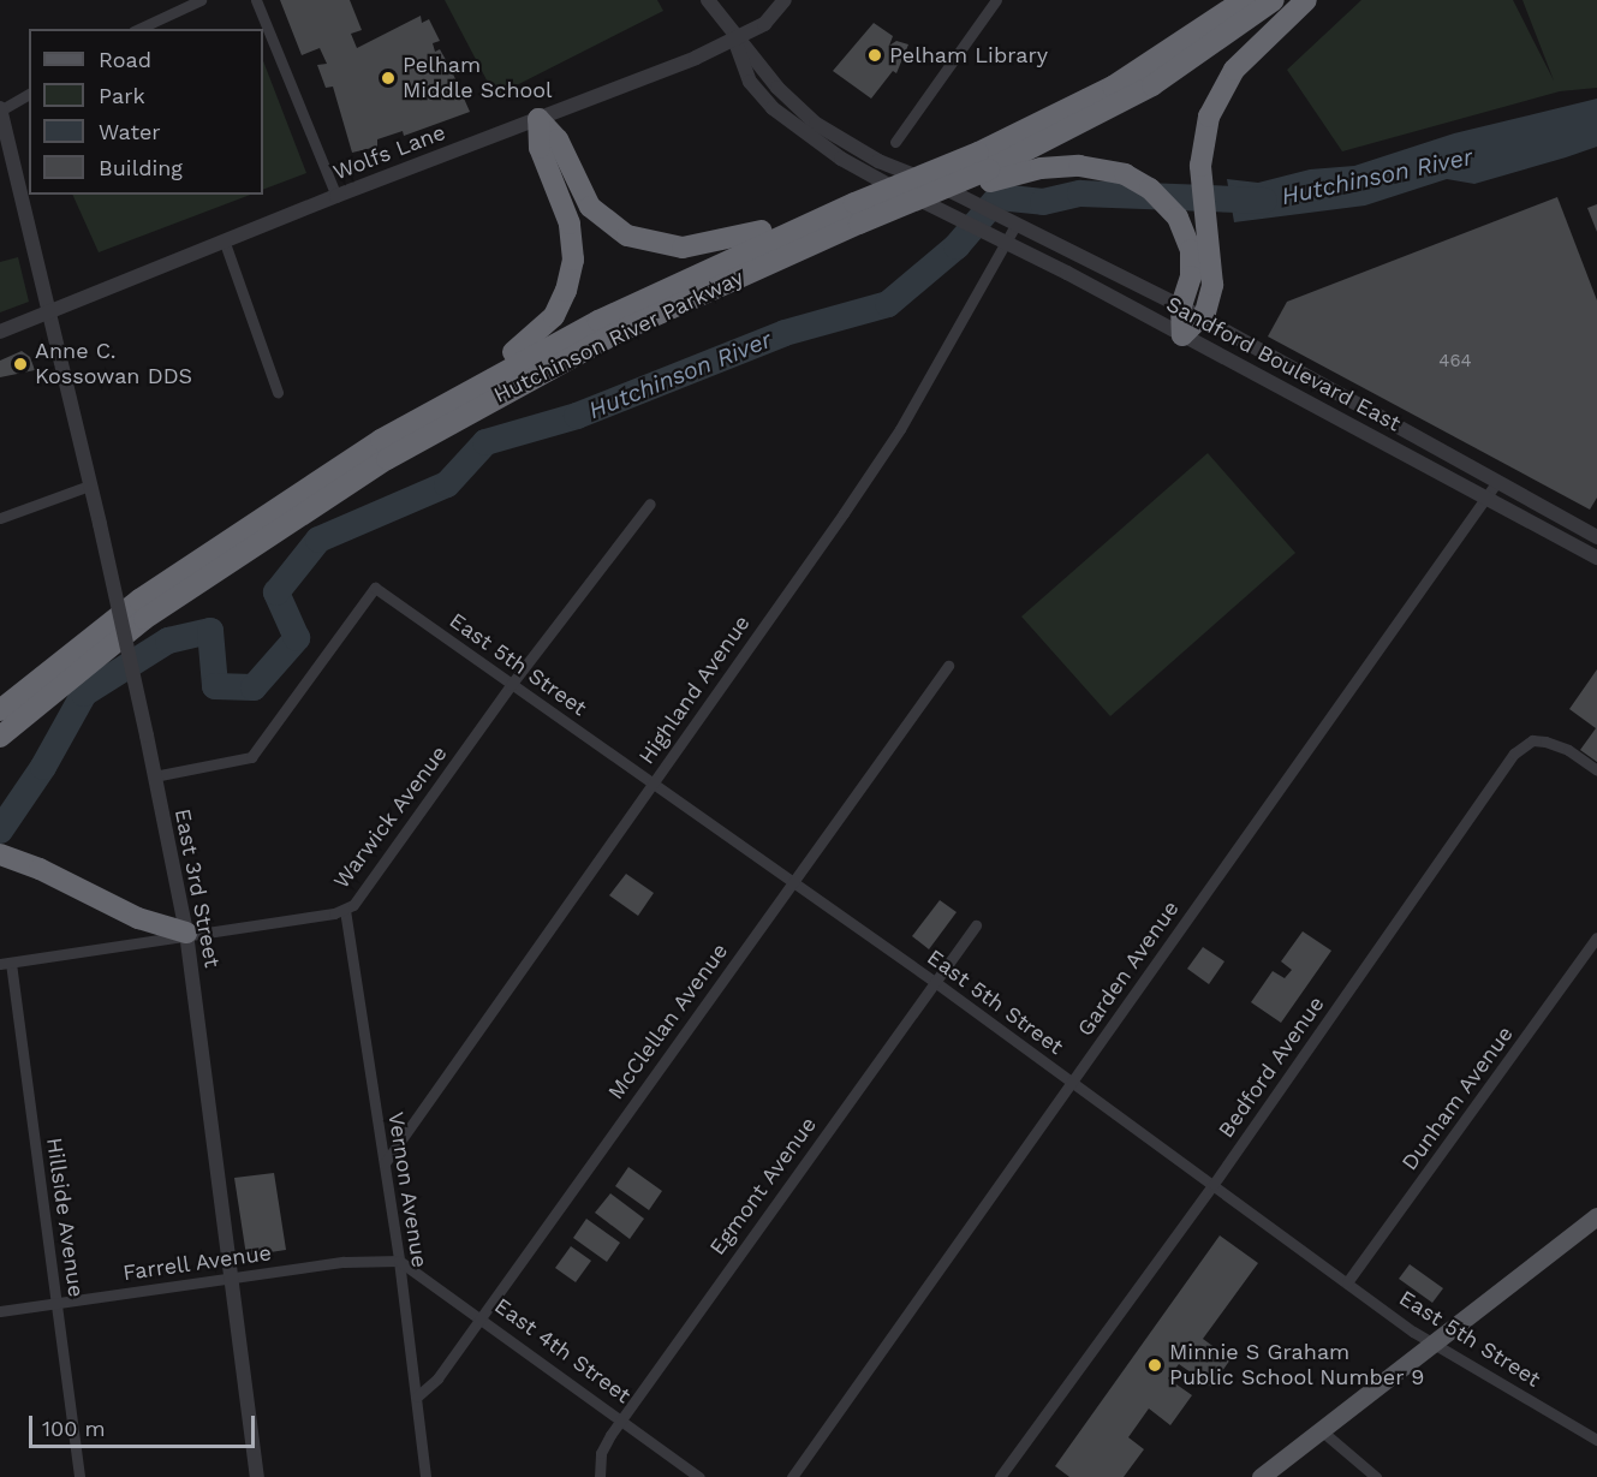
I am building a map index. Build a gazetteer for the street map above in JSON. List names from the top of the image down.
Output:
{
  "streets": {
    "highway": ["Hutchinson River Parkway"],
    "street": [
      "Wolfs Lane",
      "Sandford Boulevard East",
      "East 5th Street",
      "Highland Avenue",
      "Warwick Avenue",
      "East 3rd Street",
      "Garden Avenue",
      "McClellan Avenue",
      "Bedford Avenue",
      "Dunham Avenue",
      "Egmont Avenue",
      "Vernon Avenue",
      "Hillside Avenue",
      "Farrell Avenue",
      "East 4th Street"
    ]
  },
  "crossings": [
    ["Wolfs Lane", "Sandford Boulevard East"],
    ["Wolfs Lane", "East 3rd Street"],
    ["Sandford Boulevard East", "Highland Avenue"],
    ["Sandford Boulevard East", "Garden Avenue"],
    ["East 5th Street", "Highland Avenue"],
    ["East 5th Street", "Warwick Avenue"],
    ["East 5th Street", "East 3rd Street"],
    ["East 5th Street", "Garden Avenue"],
    ["East 5th Street", "McClellan Avenue"],
    ["East 5th Street", "Bedford Avenue"],
    ["East 5th Street", "Dunham Avenue"],
    ["East 5th Street", "Egmont Avenue"],
    ["Highland Avenue", "Vernon Avenue"],
    ["Warwick Avenue", "East 3rd Street"],
    ["Warwick Avenue", "Vernon Avenue"],
    ["Warwick Avenue", "Hillside Avenue"],
    ["East 3rd Street", "Farrell Avenue"],
    ["McClellan Avenue", "Vernon Avenue"],
    ["McClellan Avenue", "East 4th Street"],
    ["Egmont Avenue", "East 4th Street"],
    ["Vernon Avenue", "Farrell Avenue"],
    ["Vernon Avenue", "East 4th Street"],
    ["Hillside Avenue", "Farrell Avenue"],
    ["Farrell Avenue", "East 4th Street"]
  ],
  "water": ["Hutchinson River"],
  "places": [
    "Pelham Library",
    "Pelham Middle School",
    "Anne C. Kossowan DDS",
    "Minnie S Graham Public School Number 9"
  ],
  "house_numbers": ["464"],
  "legend": [
    "Road",
    "Park",
    "Water",
    "Building"
  ],
  "scale_bar": "100 m"
}
